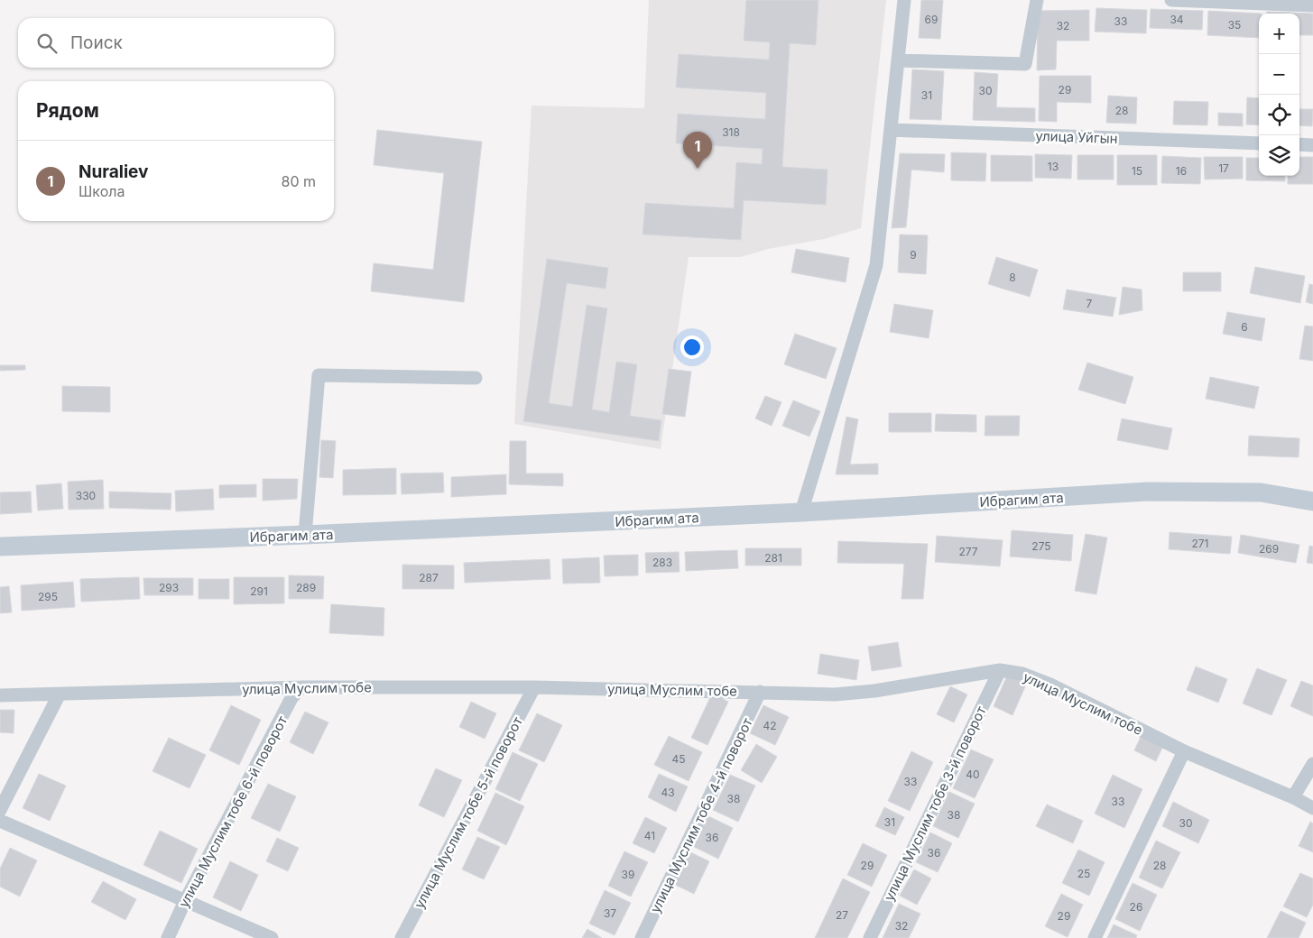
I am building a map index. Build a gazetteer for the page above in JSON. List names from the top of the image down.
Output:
{
  "streets": {
    "street": [
      "улица Уйгын",
      "Ибрагим ата",
      "улица Муслим тобе",
      "улица Муслим тобе 3-й поворот",
      "улица Муслим тобе 6-й поворот",
      "улица Муслим тобе 5-й поворот",
      "улица Муслим тобе 4-й поворот"
    ]
  },
  "crossings": [
    ["улица Муслим тобе", "улица Муслим тобе 3-й поворот"],
    ["улица Муслим тобе", "улица Муслим тобе 6-й поворот"],
    ["улица Муслим тобе", "улица Муслим тобе 5-й поворот"],
    ["улица Муслим тобе", "улица Муслим тобе 4-й поворот"]
  ],
  "house_numbers": [
    "69",
    "34",
    "33",
    "35",
    "32",
    "29",
    "30",
    "31",
    "28",
    "318",
    "13",
    "17",
    "15",
    "16",
    "9",
    "8",
    "7",
    "6",
    "330",
    "271",
    "275",
    "269",
    "277",
    "281",
    "283",
    "287",
    "293",
    "289",
    "291",
    "295",
    "42",
    "45",
    "40",
    "33",
    "43",
    "38",
    "33",
    "38",
    "31",
    "30",
    "41",
    "36",
    "36",
    "29",
    "28",
    "25",
    "39",
    "26",
    "37",
    "27",
    "29",
    "32"
  ],
  "page": {
    "map_buttons": ["+", "−"],
    "search": "Поиск",
    "heading": "Рядом",
    "pins": "1",
    "list": [
      {
        "mark": "1",
        "name": "Nuraliev",
        "note": "Школа",
        "value": "80 m"
      }
    ]
  }
}
